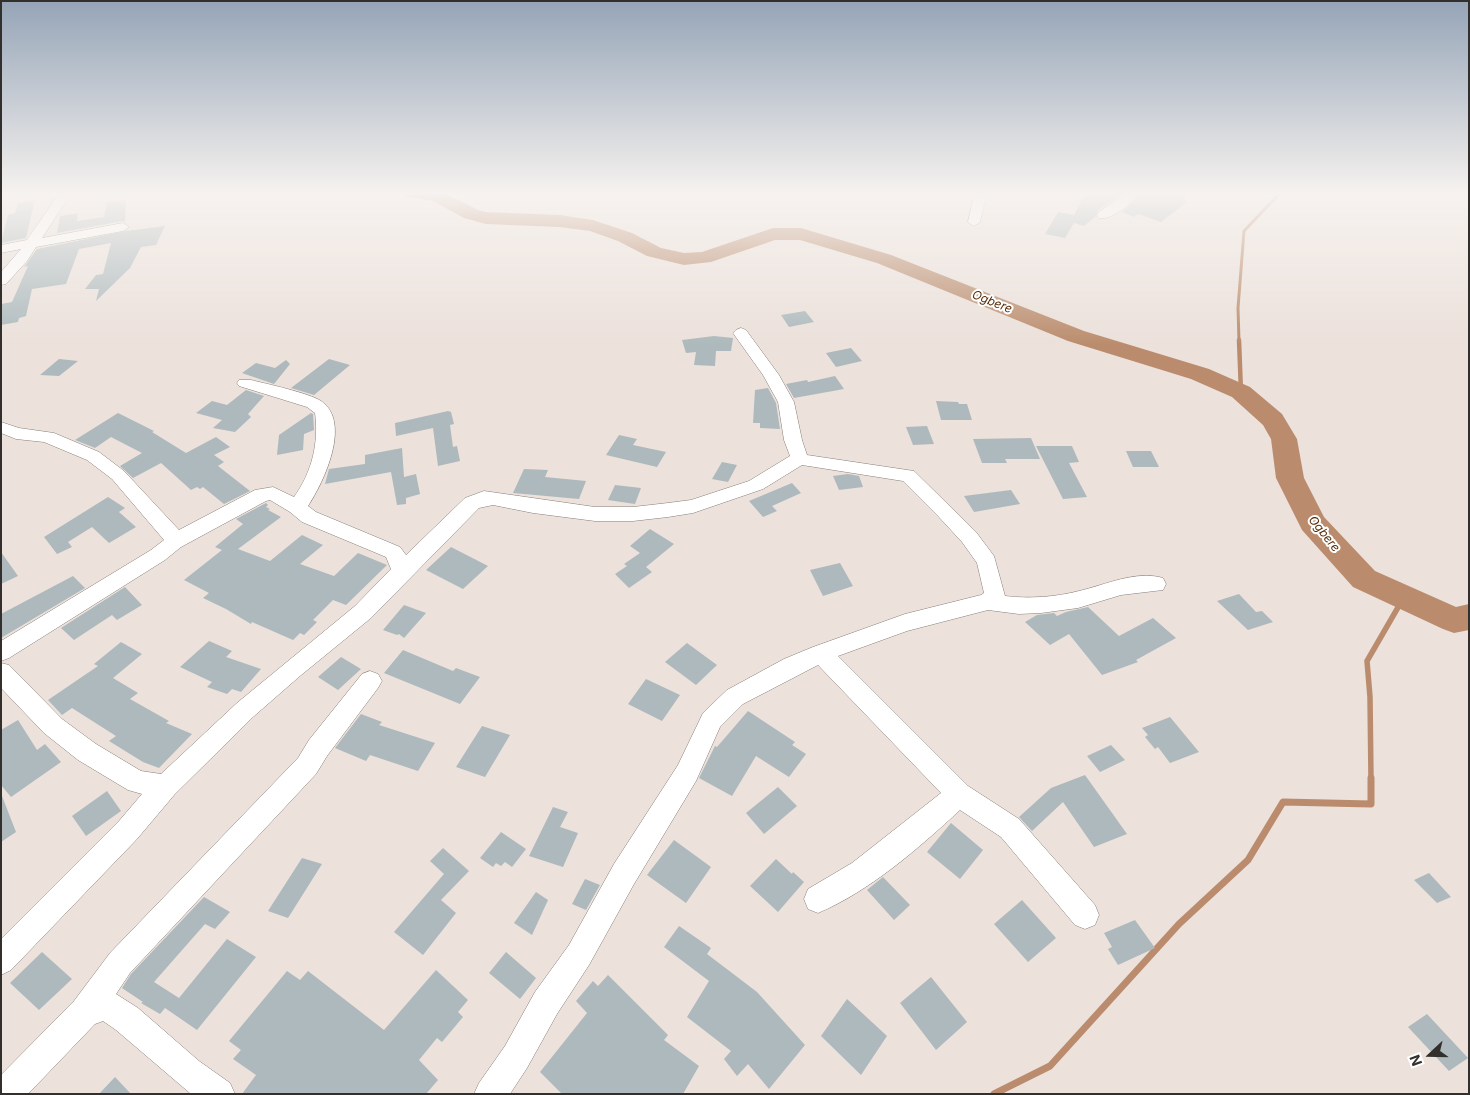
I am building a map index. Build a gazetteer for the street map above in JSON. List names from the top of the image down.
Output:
{
  "water": ["Ogbere"],
  "north": "left"
}
